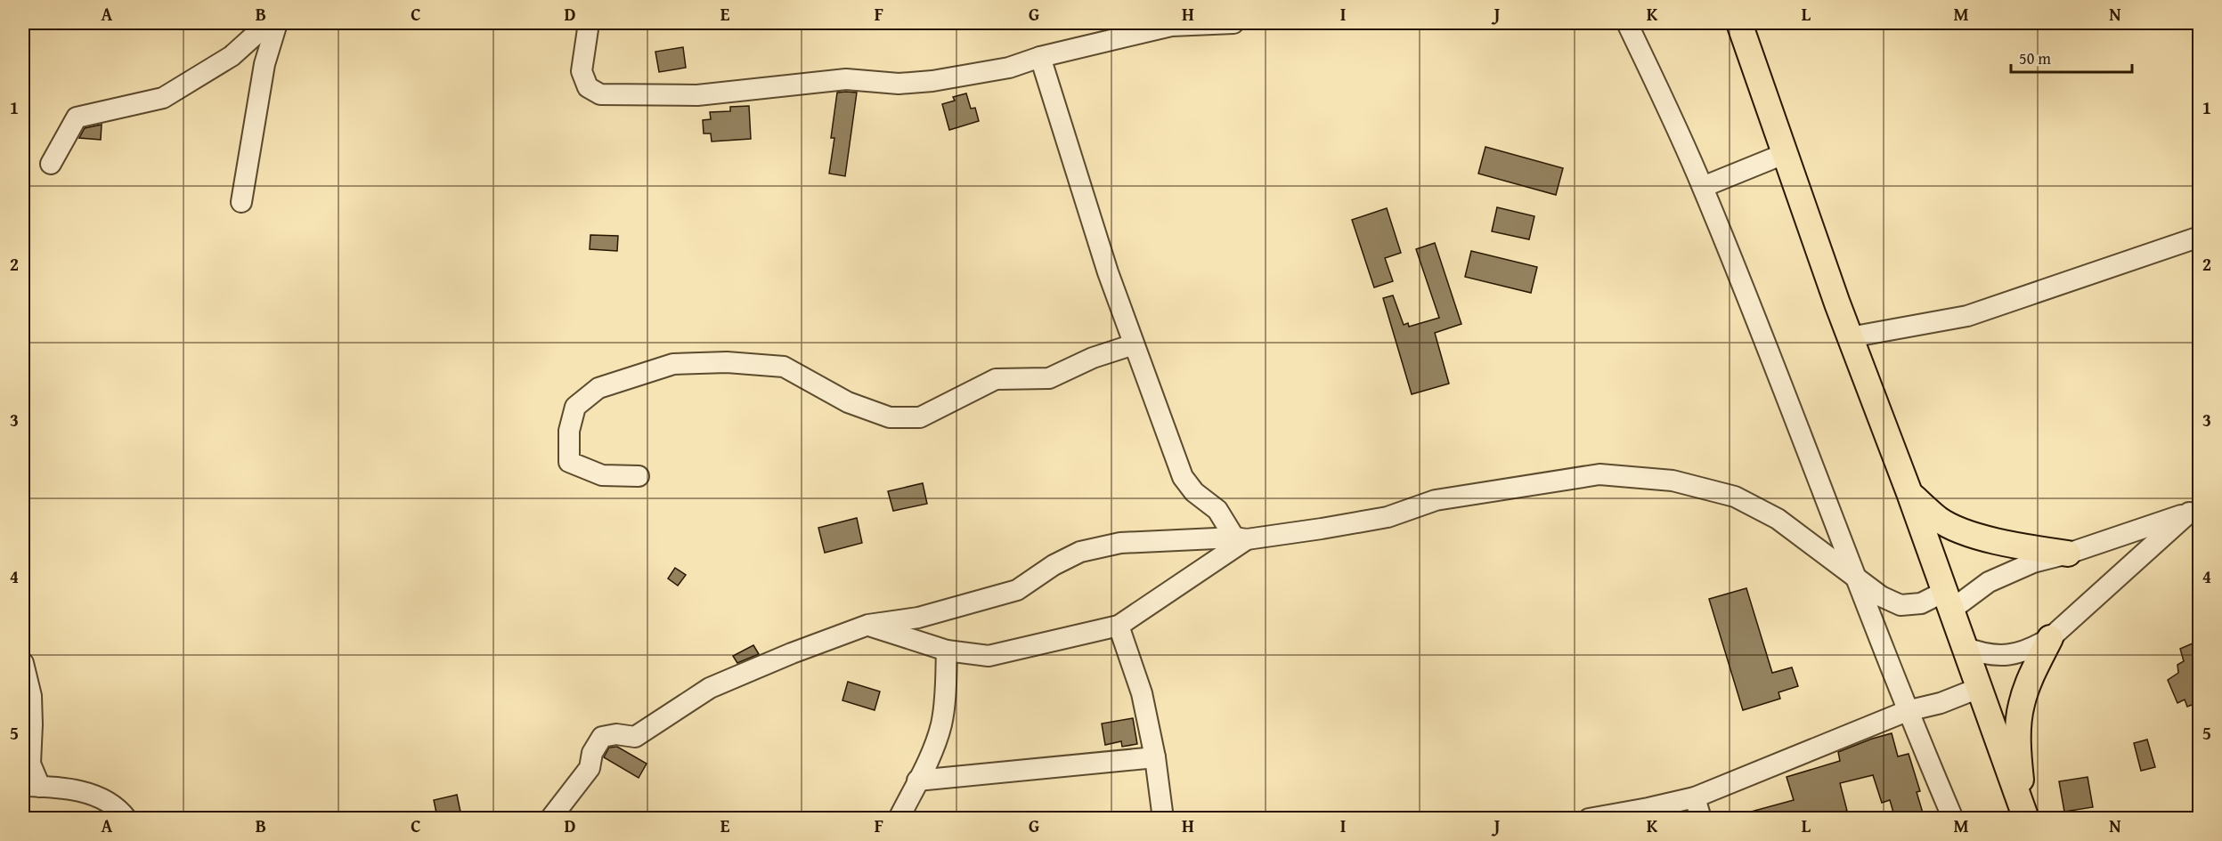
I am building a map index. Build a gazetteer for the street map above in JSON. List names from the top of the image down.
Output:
{
  "scale_bar": "50 m",
  "grid": {
    "columns": [
      "A",
      "B",
      "C",
      "D",
      "E",
      "F",
      "G",
      "H",
      "I",
      "J",
      "K",
      "L",
      "M",
      "N"
    ],
    "rows": [
      "1",
      "2",
      "3",
      "4",
      "5"
    ]
  }
}
